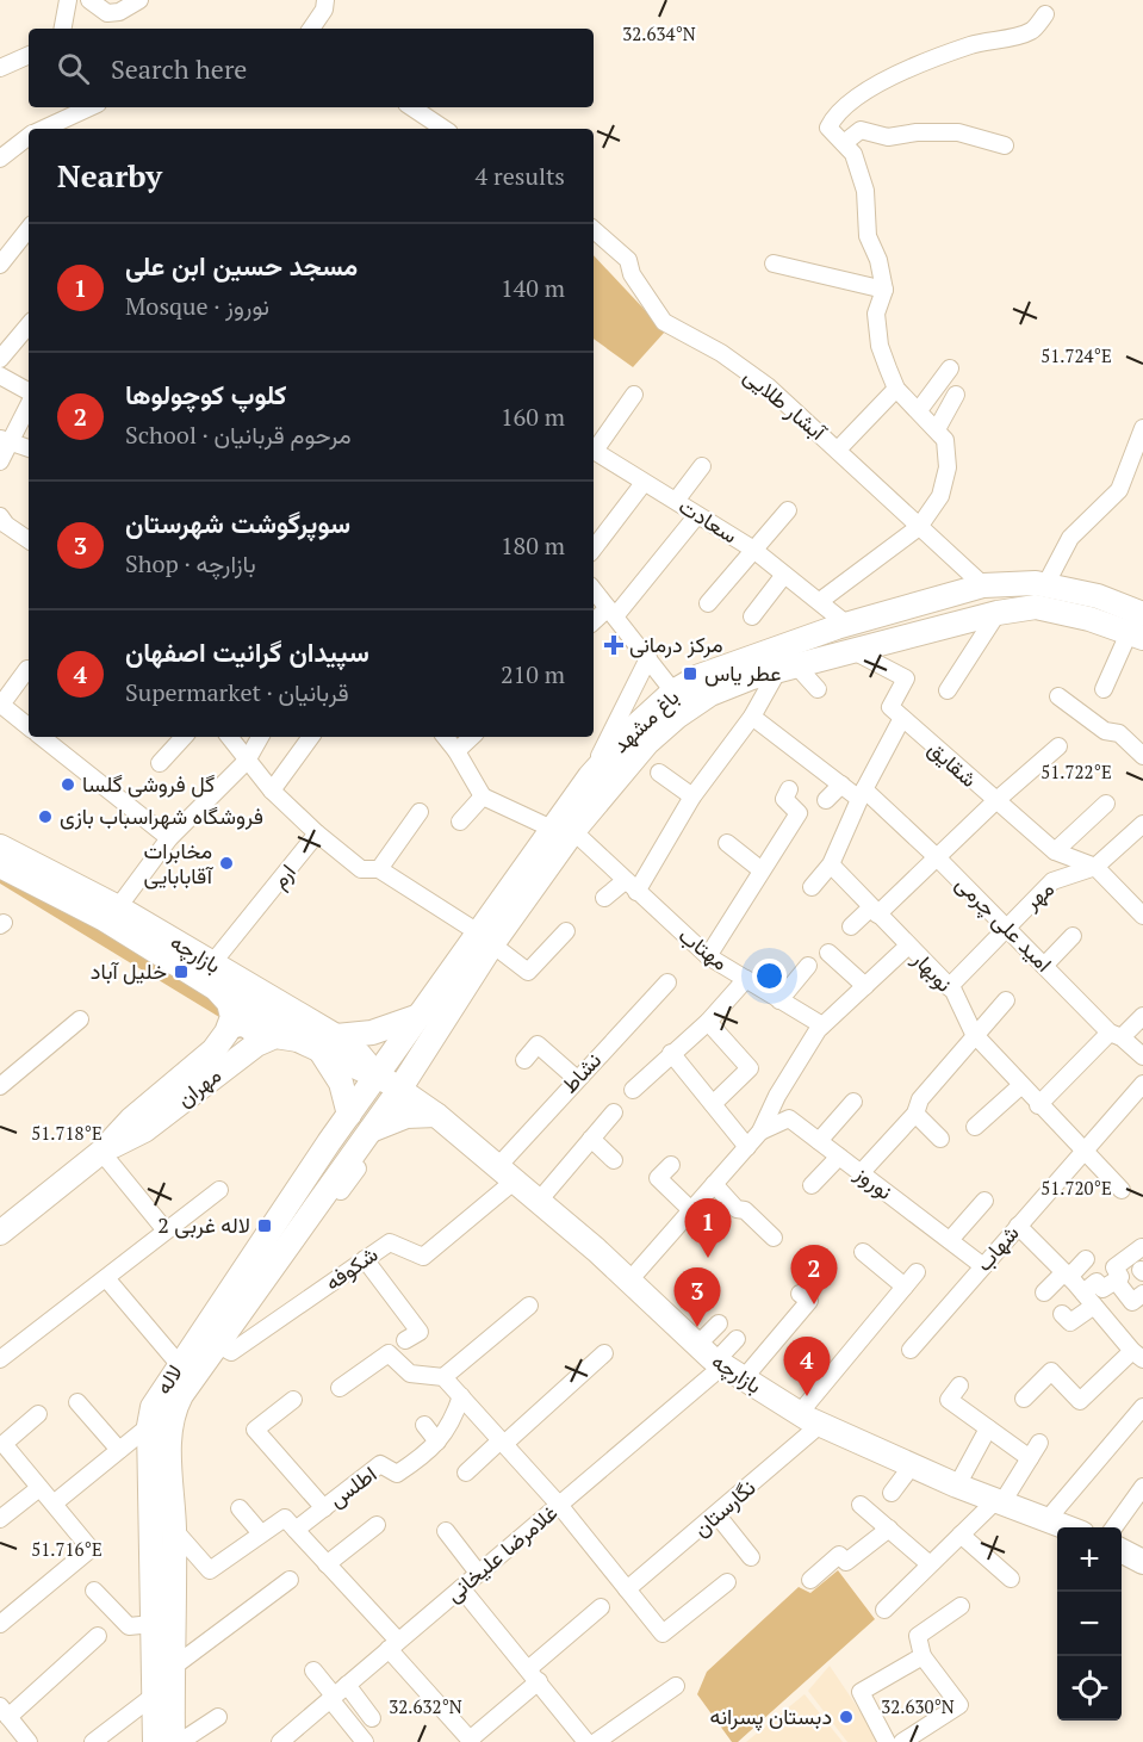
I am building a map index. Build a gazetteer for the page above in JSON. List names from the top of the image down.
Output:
{
  "streets": {
    "main road": [
      "باغ مشهد",
      "بازارچه",
      "مهران",
      "لاله"
    ],
    "street": [
      "آبشار طلایی",
      "سعادت",
      "شقایق",
      "ارم",
      "مهر",
      "امید علی چرمی",
      "مهتاب",
      "نوبهار",
      "نشاط",
      "نوروز",
      "شهاب",
      "شکوفه",
      "اطلس",
      "نگارستان",
      "غلامرضا علیخانی"
    ]
  },
  "crossings": [
    ["آبشار طلایی", "باغ مشهد"],
    ["سعادت", "باغ مشهد"],
    ["باغ مشهد", "مهتاب"],
    ["باغ مشهد", "بازارچه"],
    ["باغ مشهد", "لاله"],
    ["شقایق", "مهر"],
    ["ارم", "بازارچه"],
    ["مهر", "امید علی چرمی"],
    ["مهر", "نوبهار"],
    ["بازارچه", "نشاط"],
    ["بازارچه", "مهران"],
    ["بازارچه", "شکوفه"],
    ["بازارچه", "لاله"],
    ["بازارچه", "نگارستان"],
    ["بازارچه", "غلامرضا علیخانی"],
    ["نوبهار", "شهاب"],
    ["نشاط", "شکوفه"],
    ["نوروز", "شهاب"],
    ["شکوفه", "لاله"]
  ],
  "places": {
    "health": ["مرکز درمانی"],
    "transit": ["عطر یاس", "خلیل آباد", "لاله غربی 2"],
    "other": [
      "گل فروشی گلسا",
      "فروشگاه شهراسباب بازی",
      "مخابرات آقابابایی",
      "دبستان پسرانه"
    ]
  },
  "page": {
    "search": "Search here",
    "heading": ["Nearby", "4 results"],
    "list": [
      {
        "mark": "1",
        "name": "مسجد حسین ابن علی",
        "note": "Mosque · نوروز",
        "value": "140 m"
      },
      {
        "mark": "2",
        "name": "کلوپ کوچولوها",
        "note": "School · مرحوم قربانیان",
        "value": "160 m"
      },
      {
        "mark": "3",
        "name": "سوپرگوشت شهرستان",
        "note": "Shop · بازارچه",
        "value": "180 m"
      },
      {
        "mark": "4",
        "name": "سپیدان گرانیت اصفهان",
        "note": "Supermarket · قربانیان",
        "value": "210 m"
      }
    ],
    "pins": [
      "1",
      "2",
      "3",
      "4"
    ],
    "map_buttons": ["+", "−"]
  },
  "coordinates": [
    "32.634°N",
    "51.724°E",
    "51.722°E",
    "51.718°E",
    "51.720°E",
    "51.716°E",
    "32.632°N",
    "32.630°N"
  ]
}
